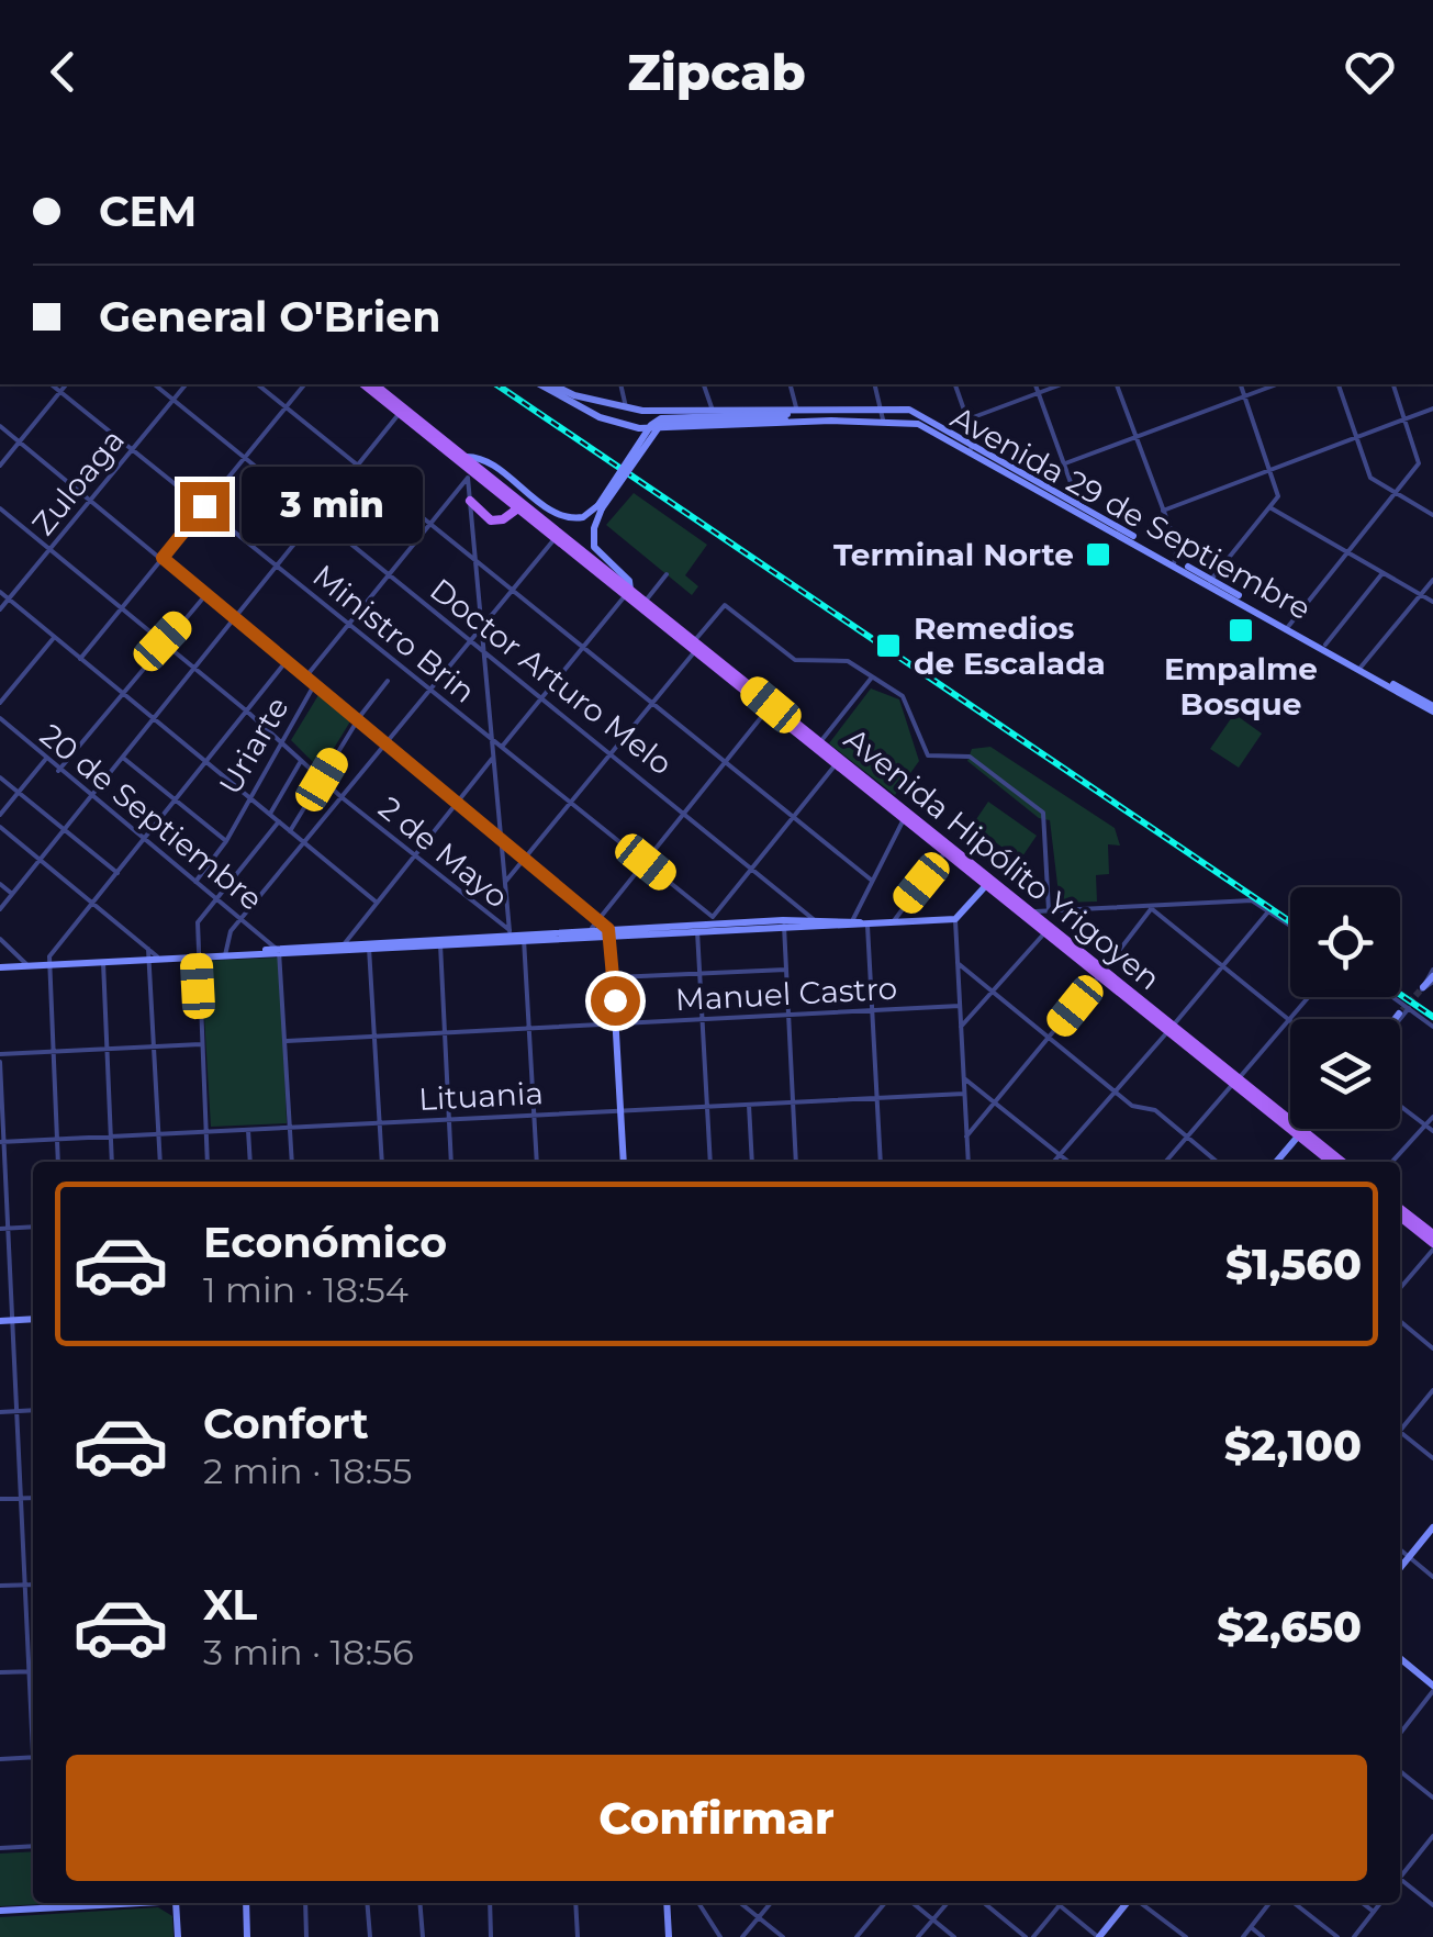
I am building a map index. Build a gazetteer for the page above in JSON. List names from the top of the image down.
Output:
{
  "streets": {
    "main road": ["Avenida 29 de Septiembre", "Avenida Hipólito Yrigoyen"],
    "street": [
      "Zuloaga",
      "Ministro Brin",
      "Doctor Arturo Melo",
      "Uriarte",
      "20 de Septiembre",
      "2 de Mayo",
      "Manuel Castro",
      "Lituania"
    ]
  },
  "crossings": [
    ["Zuloaga", "Ministro Brin"],
    ["Zuloaga", "Doctor Arturo Melo"],
    ["Zuloaga", "2 de Mayo"],
    ["Uriarte", "20 de Septiembre"],
    ["Uriarte", "2 de Mayo"]
  ],
  "places": {
    "transit": ["Terminal Norte", "Empalme Bosque", "Remedios de Escalada"]
  },
  "page": {
    "header": "Zipcab",
    "banner": ["CEM", "General O'Brien"],
    "bubble": "3 min",
    "list": [
      {
        "name": "Económico",
        "note": "1 min · 18:54",
        "value": "$1,560"
      },
      {
        "name": "Confort",
        "note": "2 min · 18:55",
        "value": "$2,100"
      },
      {
        "name": "XL",
        "note": "3 min · 18:56",
        "value": "$2,650"
      }
    ],
    "buttons": "Confirmar"
  }
}
